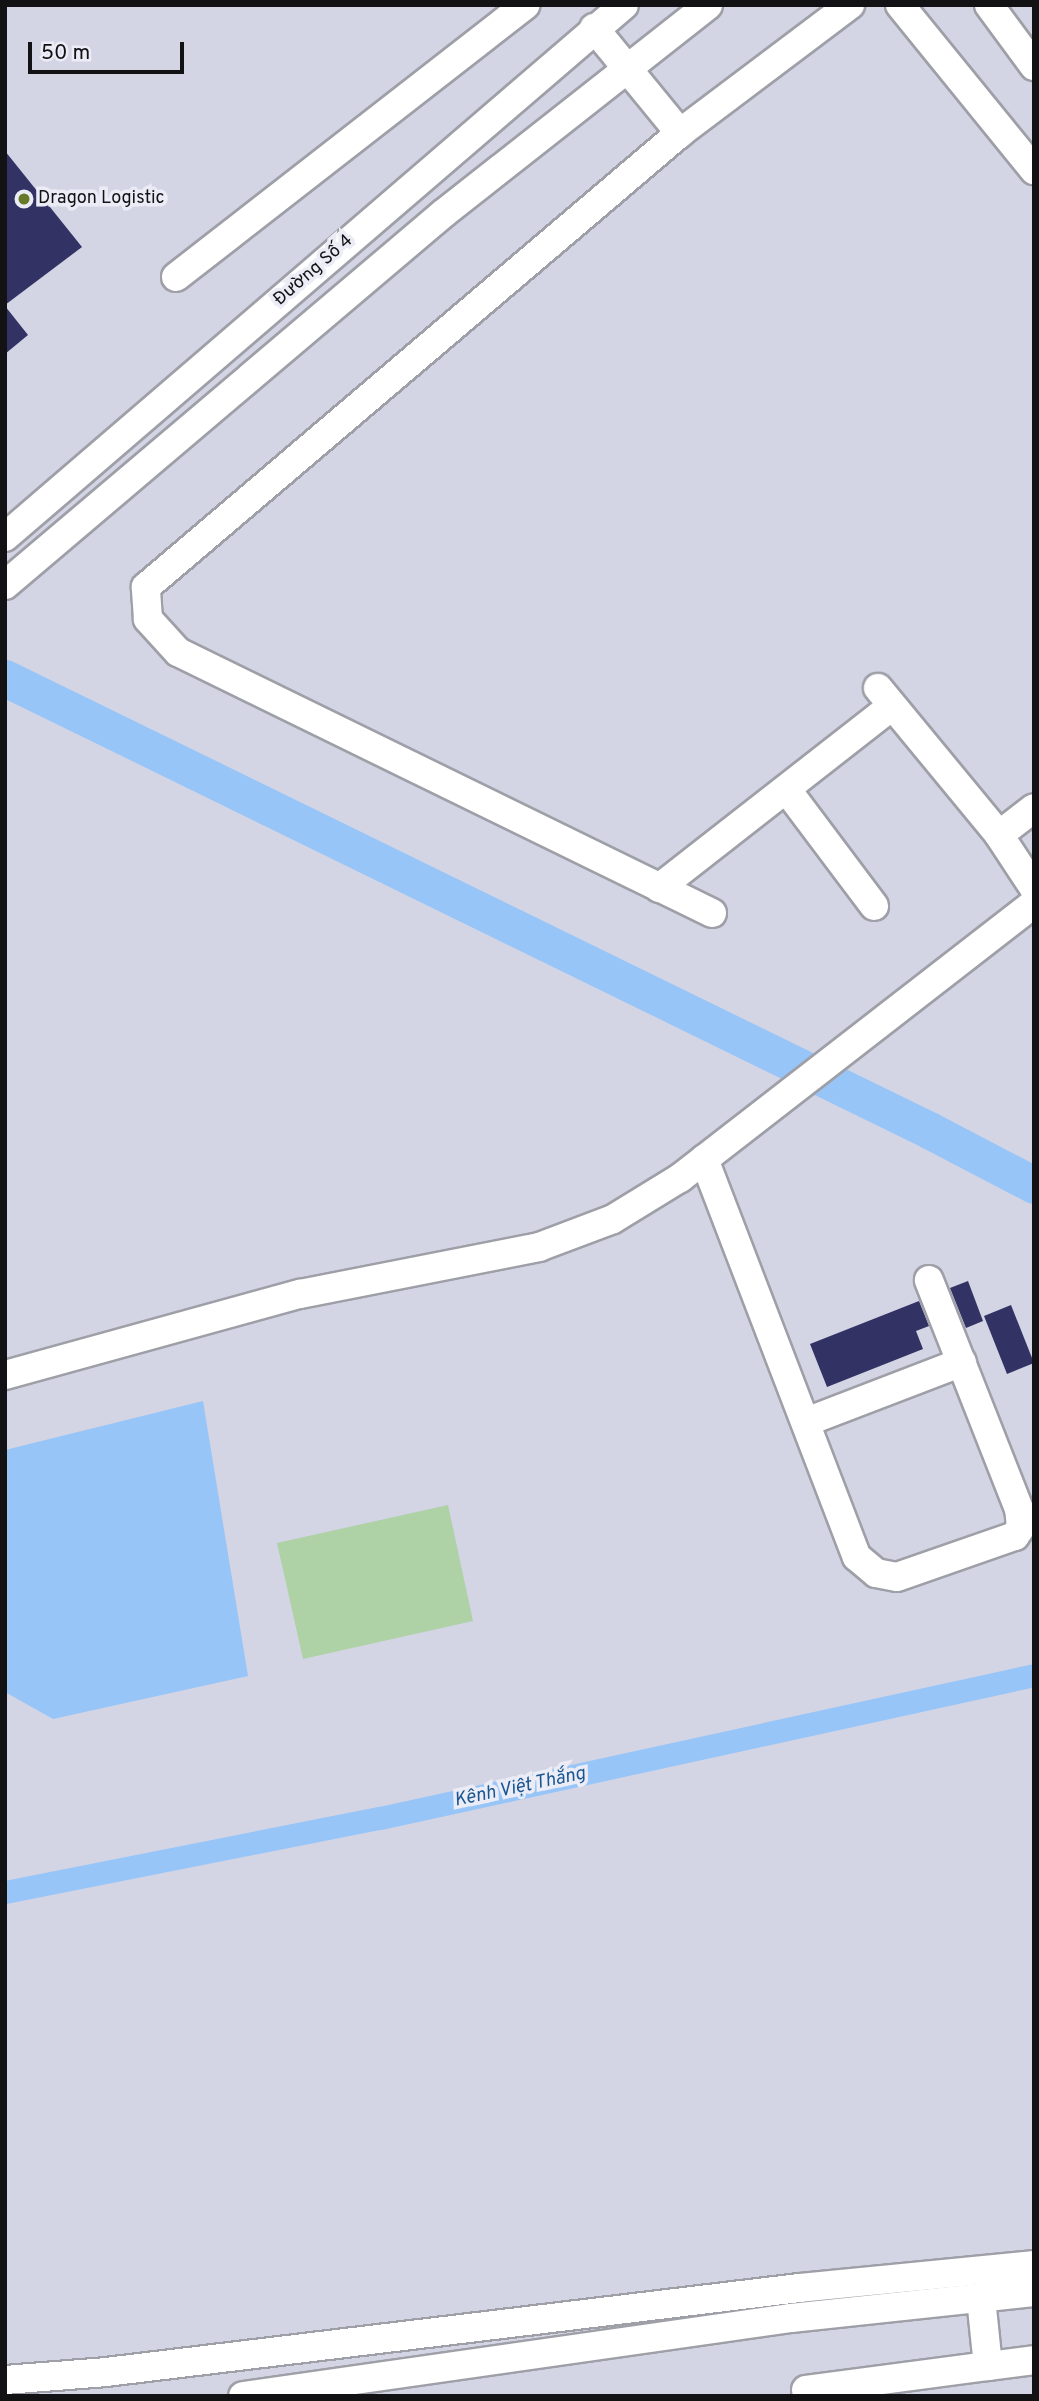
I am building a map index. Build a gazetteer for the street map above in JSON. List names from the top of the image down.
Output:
{
  "streets": {
    "street": ["Đường Số 4"]
  },
  "water": ["Kênh Việt Thắng"],
  "places": ["Dragon Logistic"],
  "scale_bar": "50 m"
}
